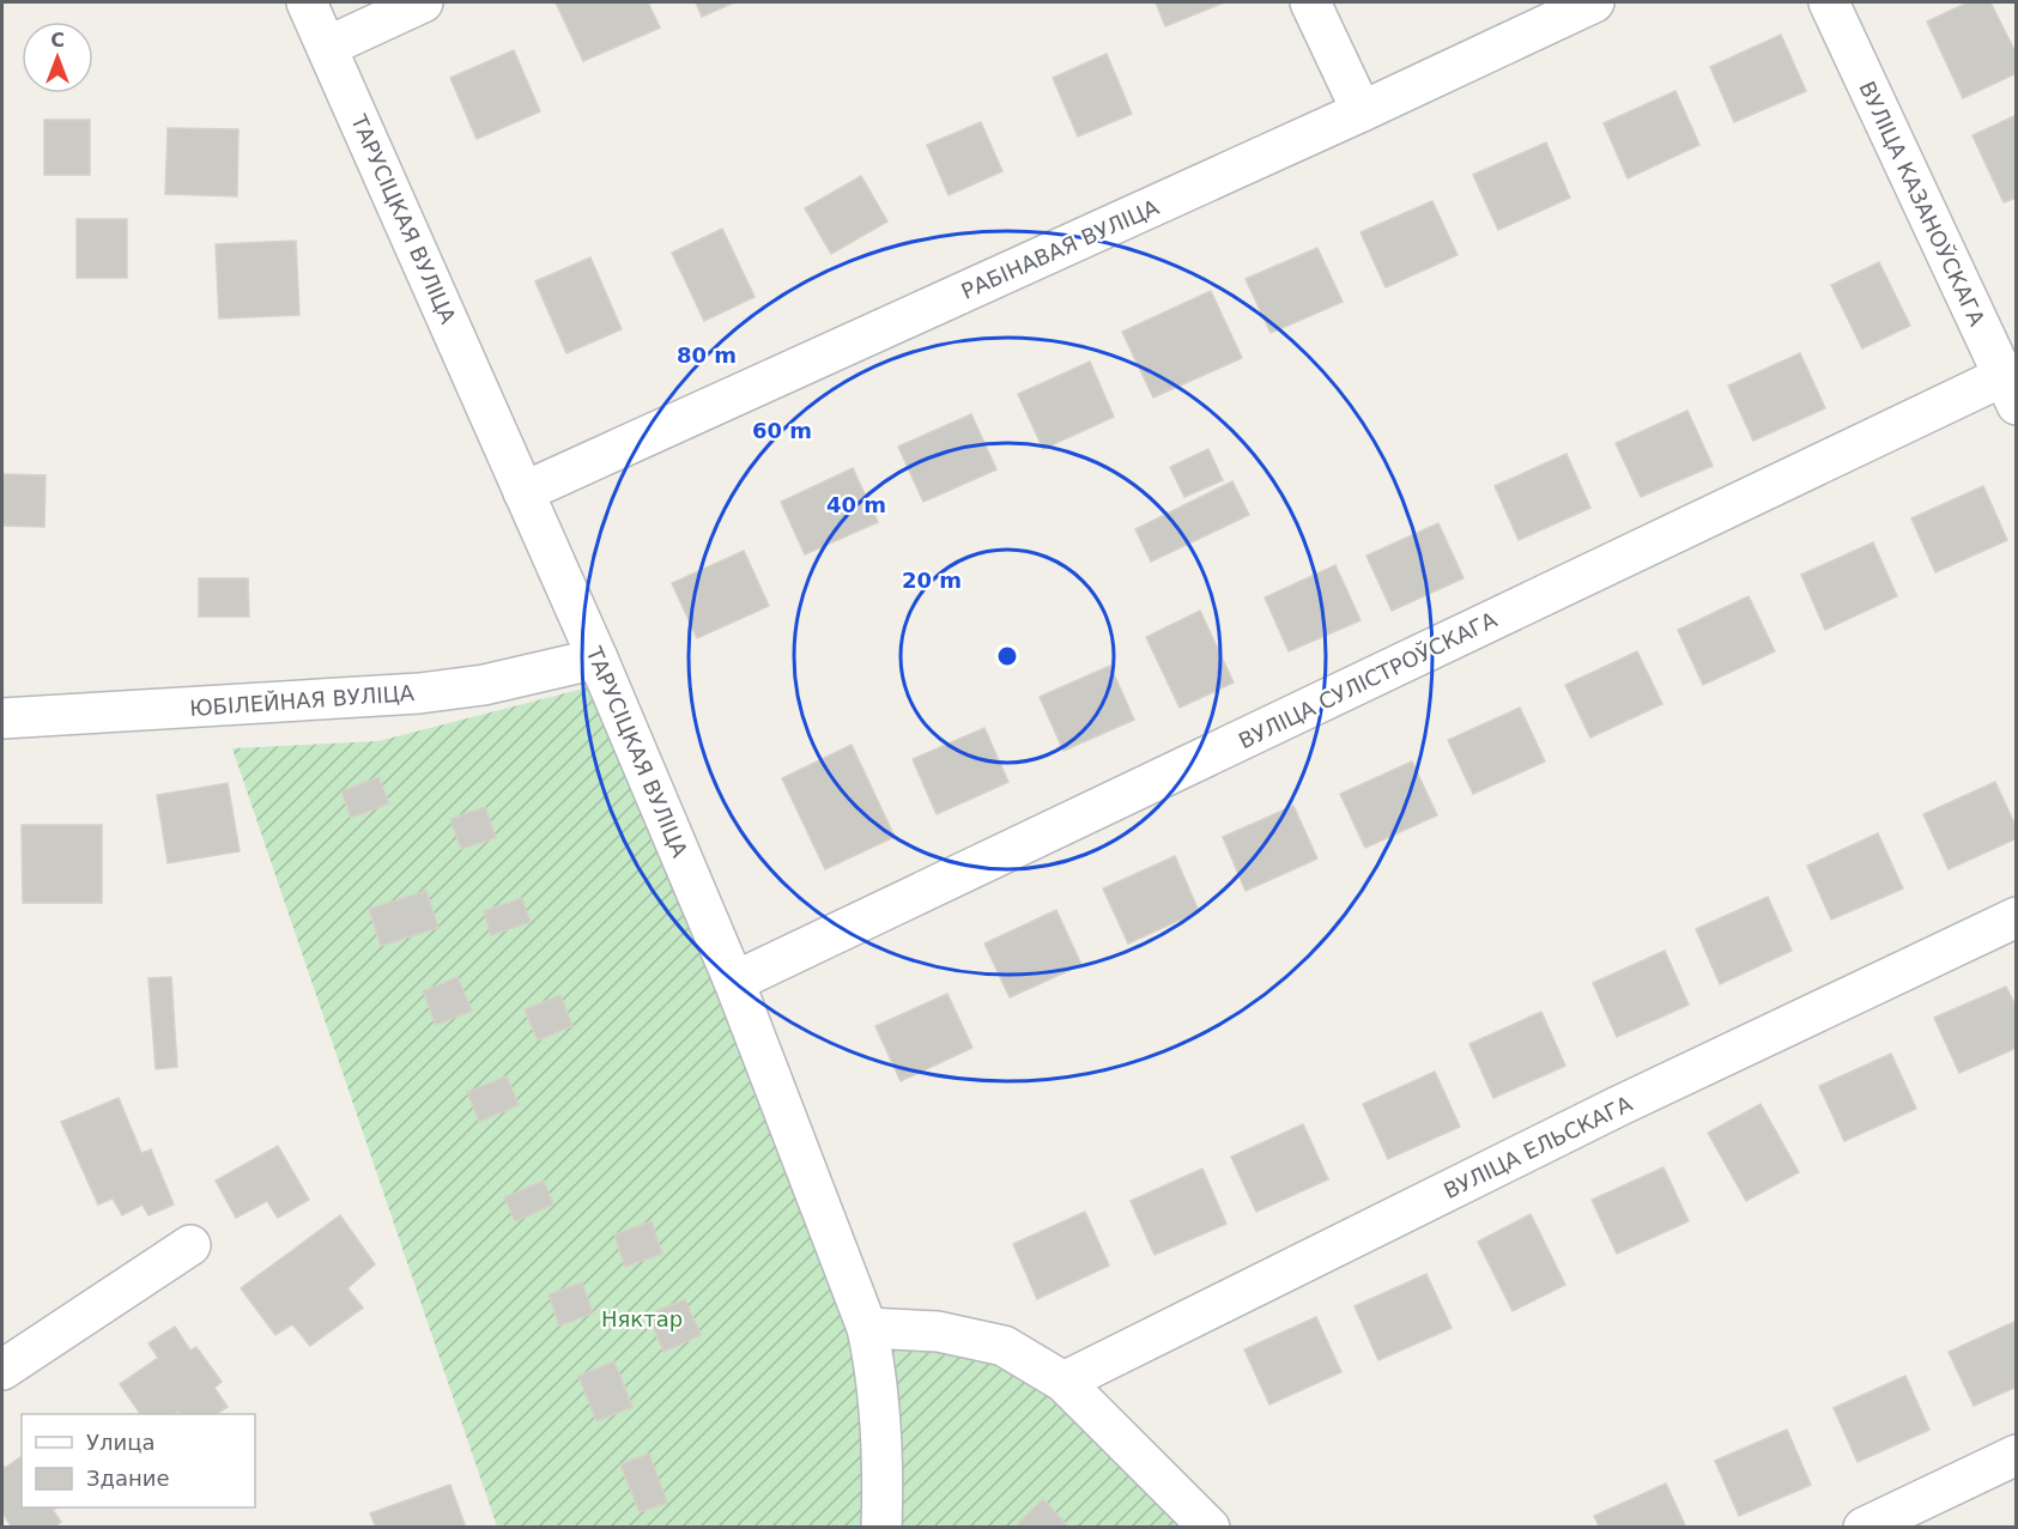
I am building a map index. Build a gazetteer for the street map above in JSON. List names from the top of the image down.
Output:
{
  "streets": {
    "street": [
      "ВУЛІЦА КАЗАНОЎСКАГА",
      "ТАРУСІЦКАЯ ВУЛІЦА",
      "РАБІНАВАЯ ВУЛІЦА",
      "ВУЛІЦА СУЛІСТРОЎСКАГА",
      "ЮБІЛЕЙНАЯ ВУЛІЦА",
      "ВУЛІЦА ЕЛЬСКАГА"
    ]
  },
  "crossings": [
    ["ВУЛІЦА КАЗАНОЎСКАГА", "ВУЛІЦА СУЛІСТРОЎСКАГА"],
    ["ТАРУСІЦКАЯ ВУЛІЦА", "РАБІНАВАЯ ВУЛІЦА"],
    ["ТАРУСІЦКАЯ ВУЛІЦА", "ВУЛІЦА СУЛІСТРОЎСКАГА"],
    ["ТАРУСІЦКАЯ ВУЛІЦА", "ЮБІЛЕЙНАЯ ВУЛІЦА"]
  ],
  "parks": ["Няктар"],
  "legend": ["Улица", "Здание"],
  "north": "top",
  "rings": [
    "80 m",
    "60 m",
    "40 m",
    "20 m"
  ]
}
